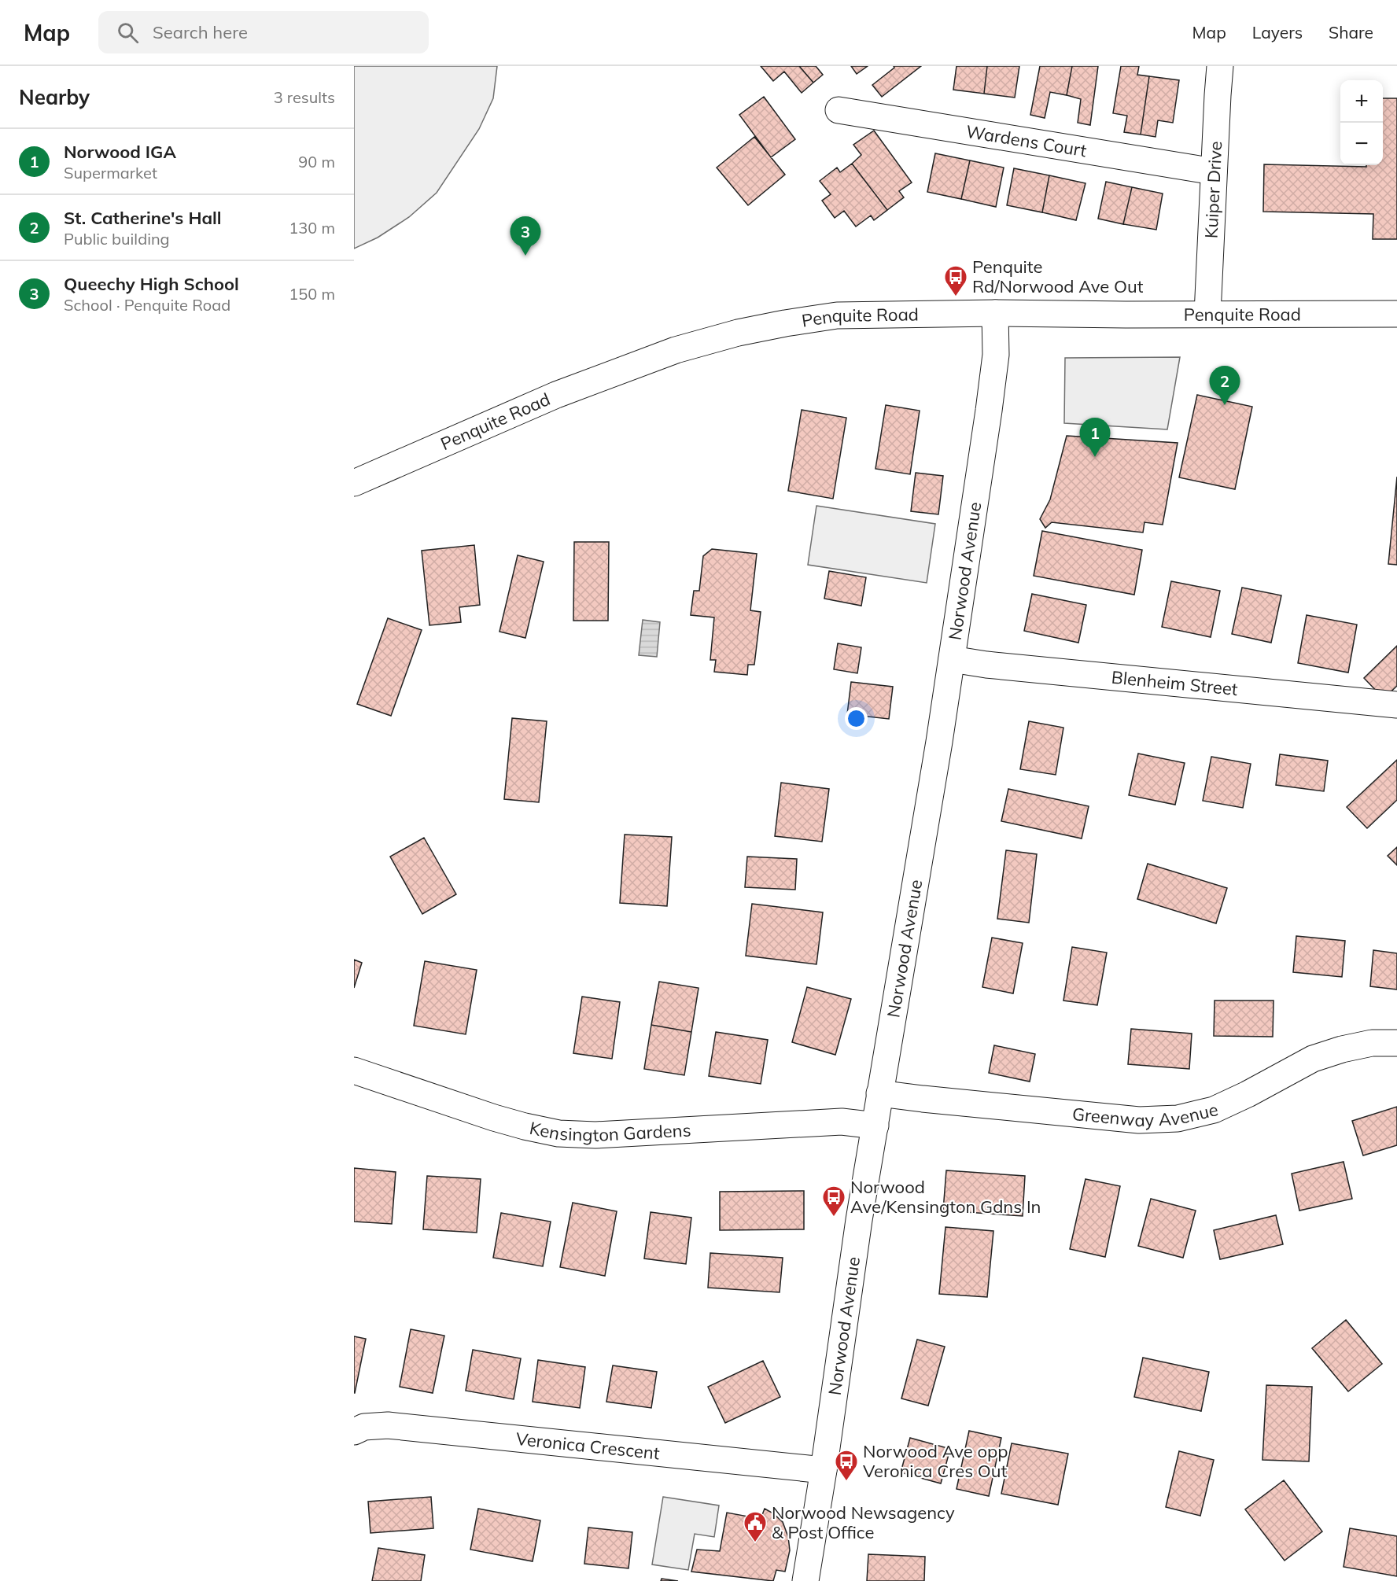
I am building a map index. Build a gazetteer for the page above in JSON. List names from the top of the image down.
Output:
{
  "streets": {
    "street": [
      "Wardens Court",
      "Kuiper Drive",
      "Penquite Road",
      "Norwood Avenue",
      "Blenheim Street",
      "Greenway Avenue",
      "Kensington Gardens",
      "Veronica Crescent"
    ]
  },
  "crossings": [
    ["Wardens Court", "Kuiper Drive"],
    ["Kuiper Drive", "Penquite Road"],
    ["Penquite Road", "Norwood Avenue"],
    ["Norwood Avenue", "Blenheim Street"],
    ["Norwood Avenue", "Greenway Avenue"],
    ["Norwood Avenue", "Kensington Gardens"],
    ["Norwood Avenue", "Veronica Crescent"]
  ],
  "places": {
    "bus stop": ["Penquite Rd/Norwood Ave Out", "Norwood Ave/Kensington Gdns In", "Norwood Ave opp Veronica Cres Out"],
    "public building": ["Norwood Newsagency & Post Office"]
  },
  "page": {
    "header": "Map",
    "search": "Search here",
    "nav": ["Map", "Layers", "Share"],
    "heading": ["Nearby", "3 results"],
    "map_buttons": ["+", "−"],
    "list": [
      {
        "mark": "1",
        "name": "Norwood IGA",
        "note": "Supermarket",
        "value": "90 m"
      },
      {
        "mark": "2",
        "name": "St. Catherine's Hall",
        "note": "Public building",
        "value": "130 m"
      },
      {
        "mark": "3",
        "name": "Queechy High School",
        "note": "School · Penquite Road",
        "value": "150 m"
      }
    ],
    "pins": ["3", "2", "1"]
  }
}
